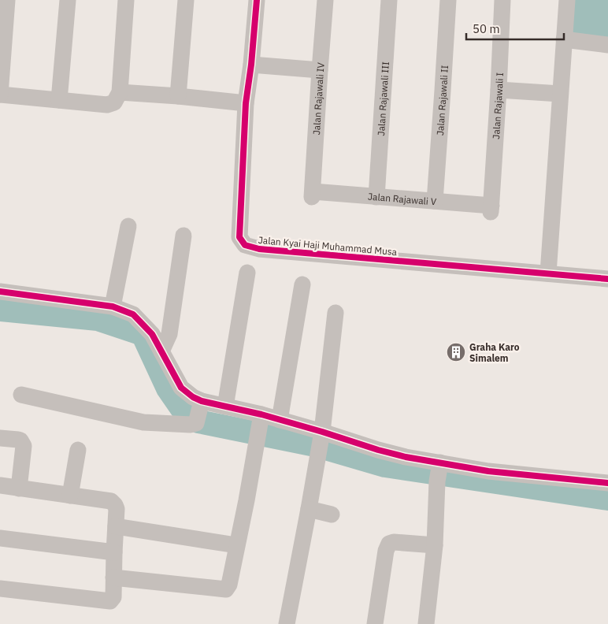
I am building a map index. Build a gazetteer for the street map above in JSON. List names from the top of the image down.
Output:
{
  "streets": {
    "street": [
      "Jalan Rajawali IV",
      "Jalan Rajawali III",
      "Jalan Rajawali II",
      "Jalan Rajawali I",
      "Jalan Rajawali V",
      "Jalan Kyai Haji Muhammad Musa"
    ]
  },
  "crossings": [
    ["Jalan Rajawali IV", "Jalan Rajawali V"],
    ["Jalan Rajawali III", "Jalan Rajawali V"],
    ["Jalan Rajawali II", "Jalan Rajawali V"],
    ["Jalan Rajawali I", "Jalan Rajawali V"]
  ],
  "places": {
    "building": ["Graha Karo Simalem"]
  },
  "scale_bar": "50 m"
}
